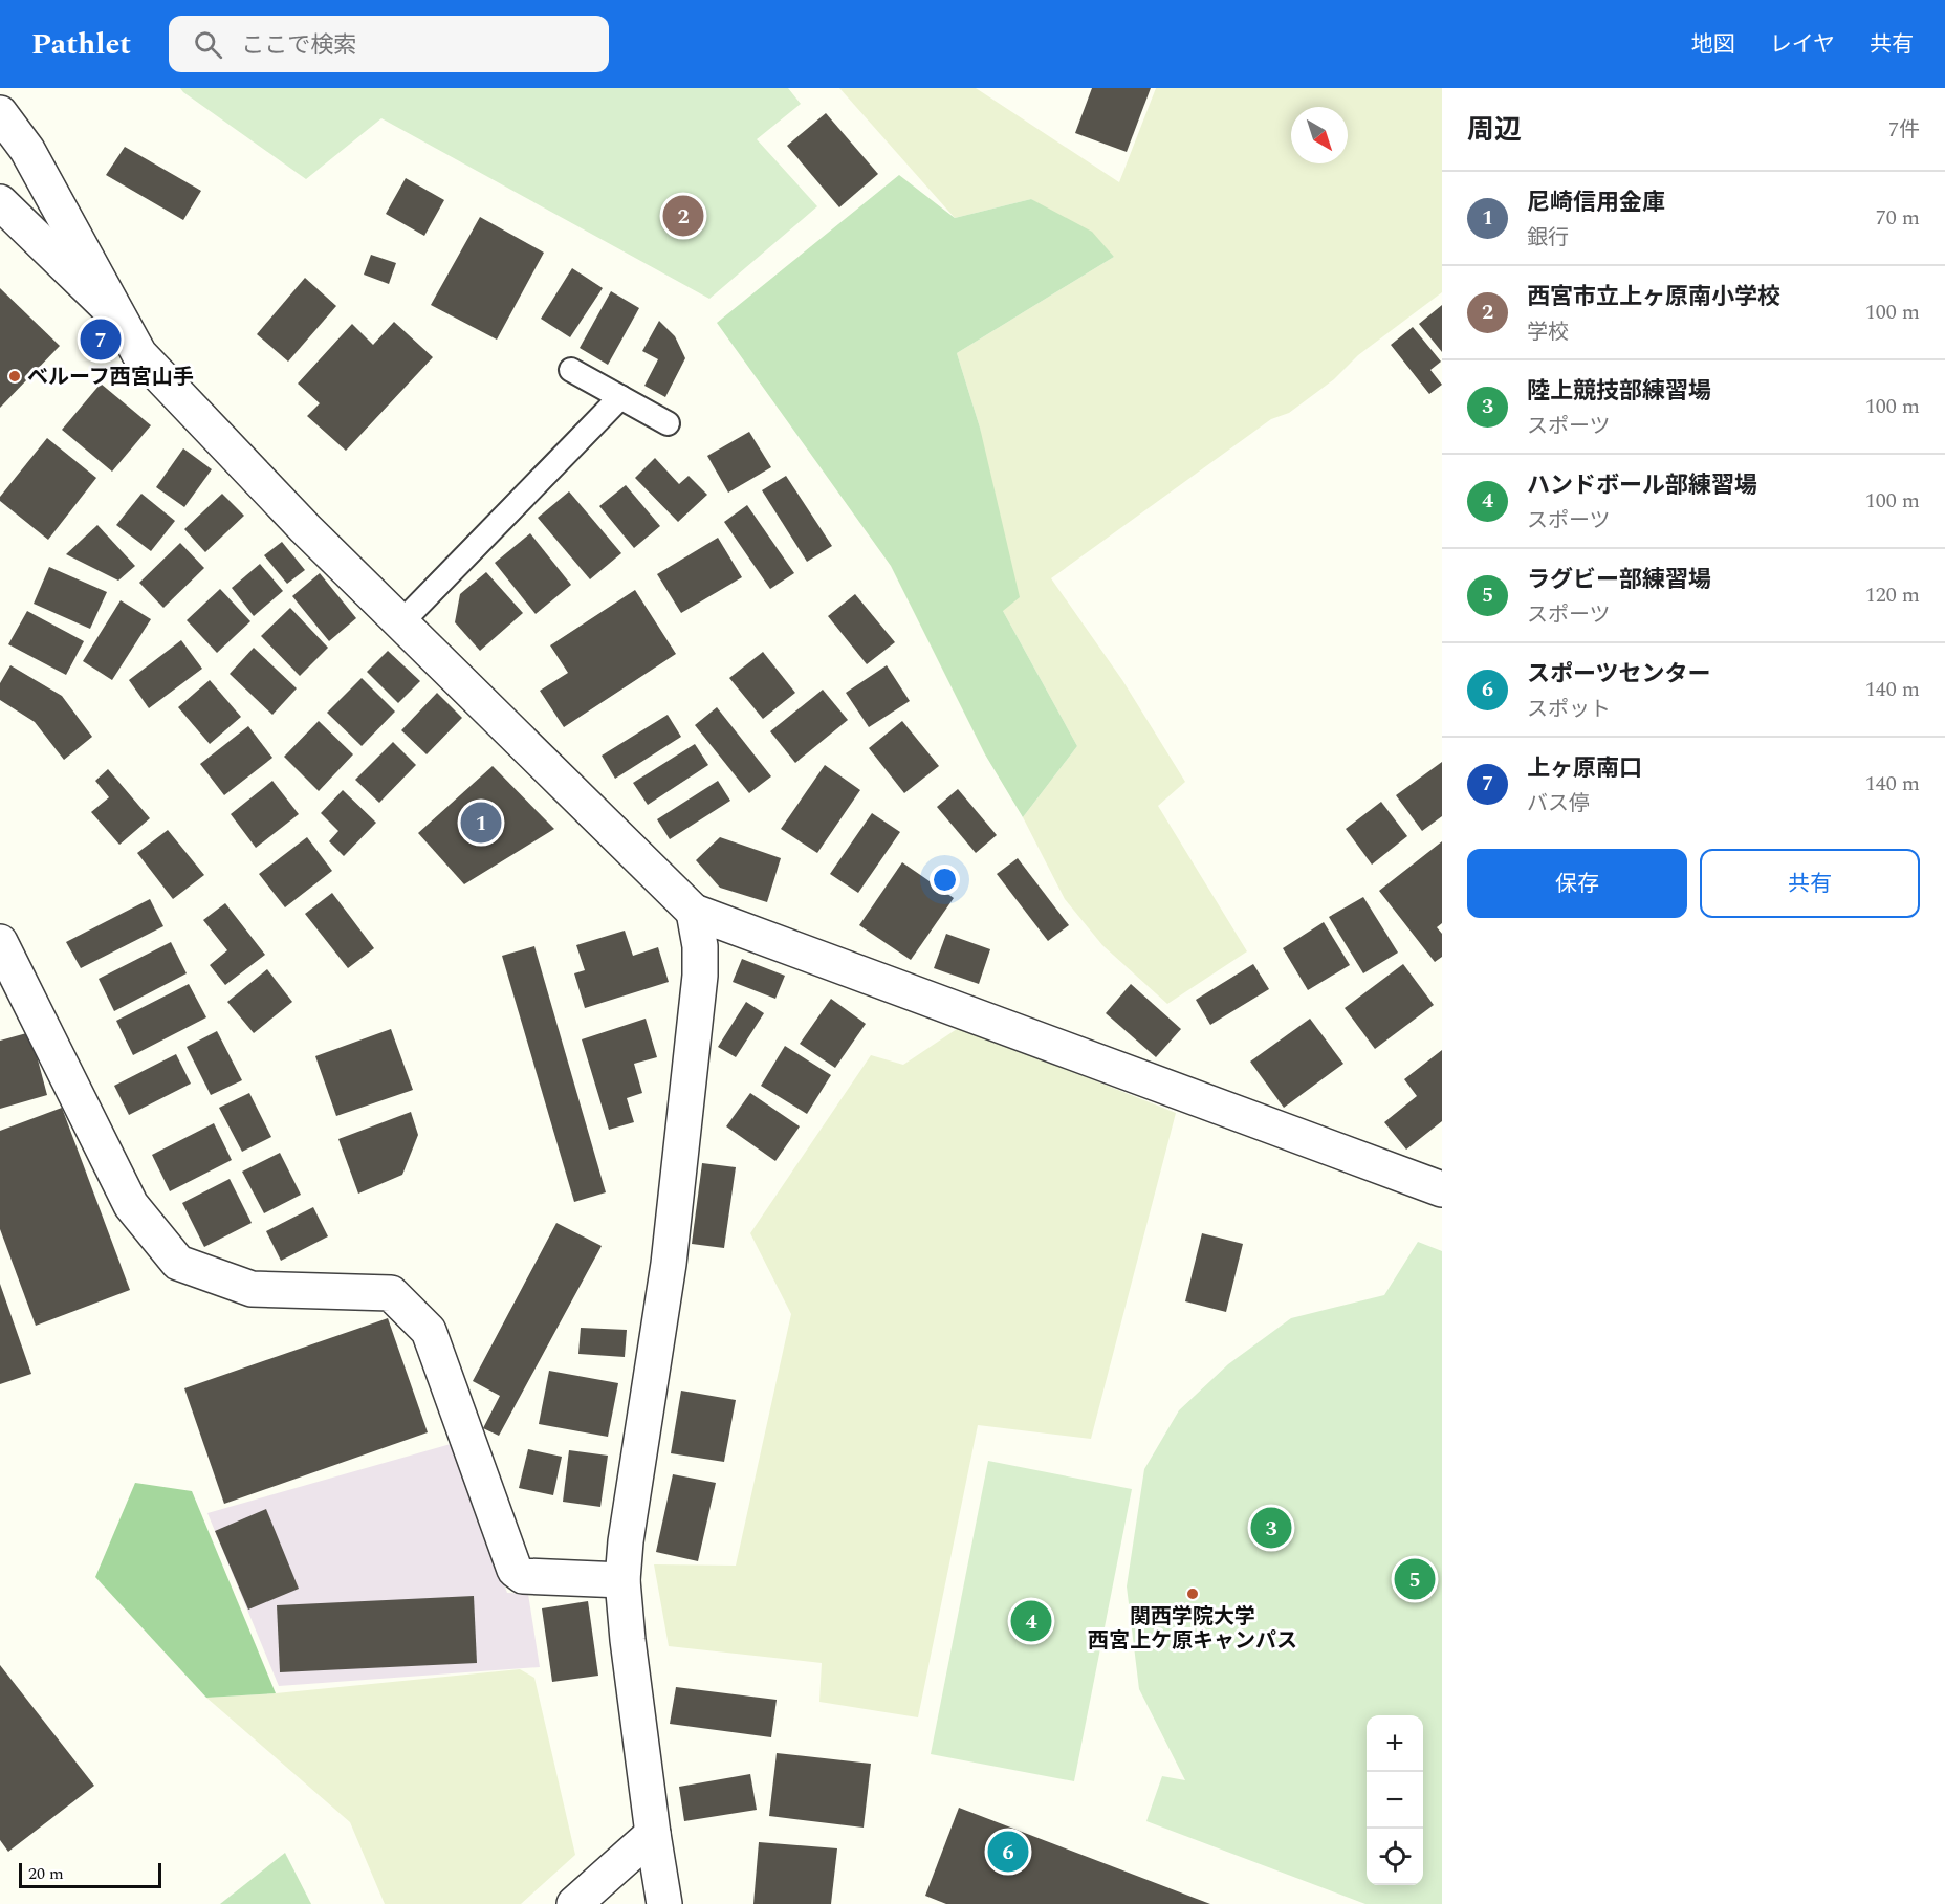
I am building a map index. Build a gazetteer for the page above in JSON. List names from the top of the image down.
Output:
{
  "places": ["ベルーフ西宮山手", "関西学院大学 西宮上ケ原キャンパス"],
  "scale_bar": "20 m",
  "north": "bottom right",
  "page": {
    "header": "Pathlet",
    "search": "ここで検索",
    "nav": ["地図", "レイヤ", "共有"],
    "heading": ["周辺", "7件"],
    "list": [
      {
        "mark": "1",
        "name": "尼崎信用金庫",
        "note": "銀行",
        "value": "70 m"
      },
      {
        "mark": "2",
        "name": "西宮市立上ヶ原南小学校",
        "note": "学校",
        "value": "100 m"
      },
      {
        "mark": "3",
        "name": "陸上競技部練習場",
        "note": "スポーツ",
        "value": "100 m"
      },
      {
        "mark": "4",
        "name": "ハンドボール部練習場",
        "note": "スポーツ",
        "value": "100 m"
      },
      {
        "mark": "5",
        "name": "ラグビー部練習場",
        "note": "スポーツ",
        "value": "120 m"
      },
      {
        "mark": "6",
        "name": "スポーツセンター",
        "note": "スポット",
        "value": "140 m"
      },
      {
        "mark": "7",
        "name": "上ヶ原南口",
        "note": "バス停",
        "value": "140 m"
      }
    ],
    "pins": [
      "2",
      "7",
      "1",
      "3",
      "5",
      "4",
      "6"
    ],
    "buttons": ["保存", "共有"],
    "map_buttons": ["+", "−"],
    "scale": "20 m"
  }
}
